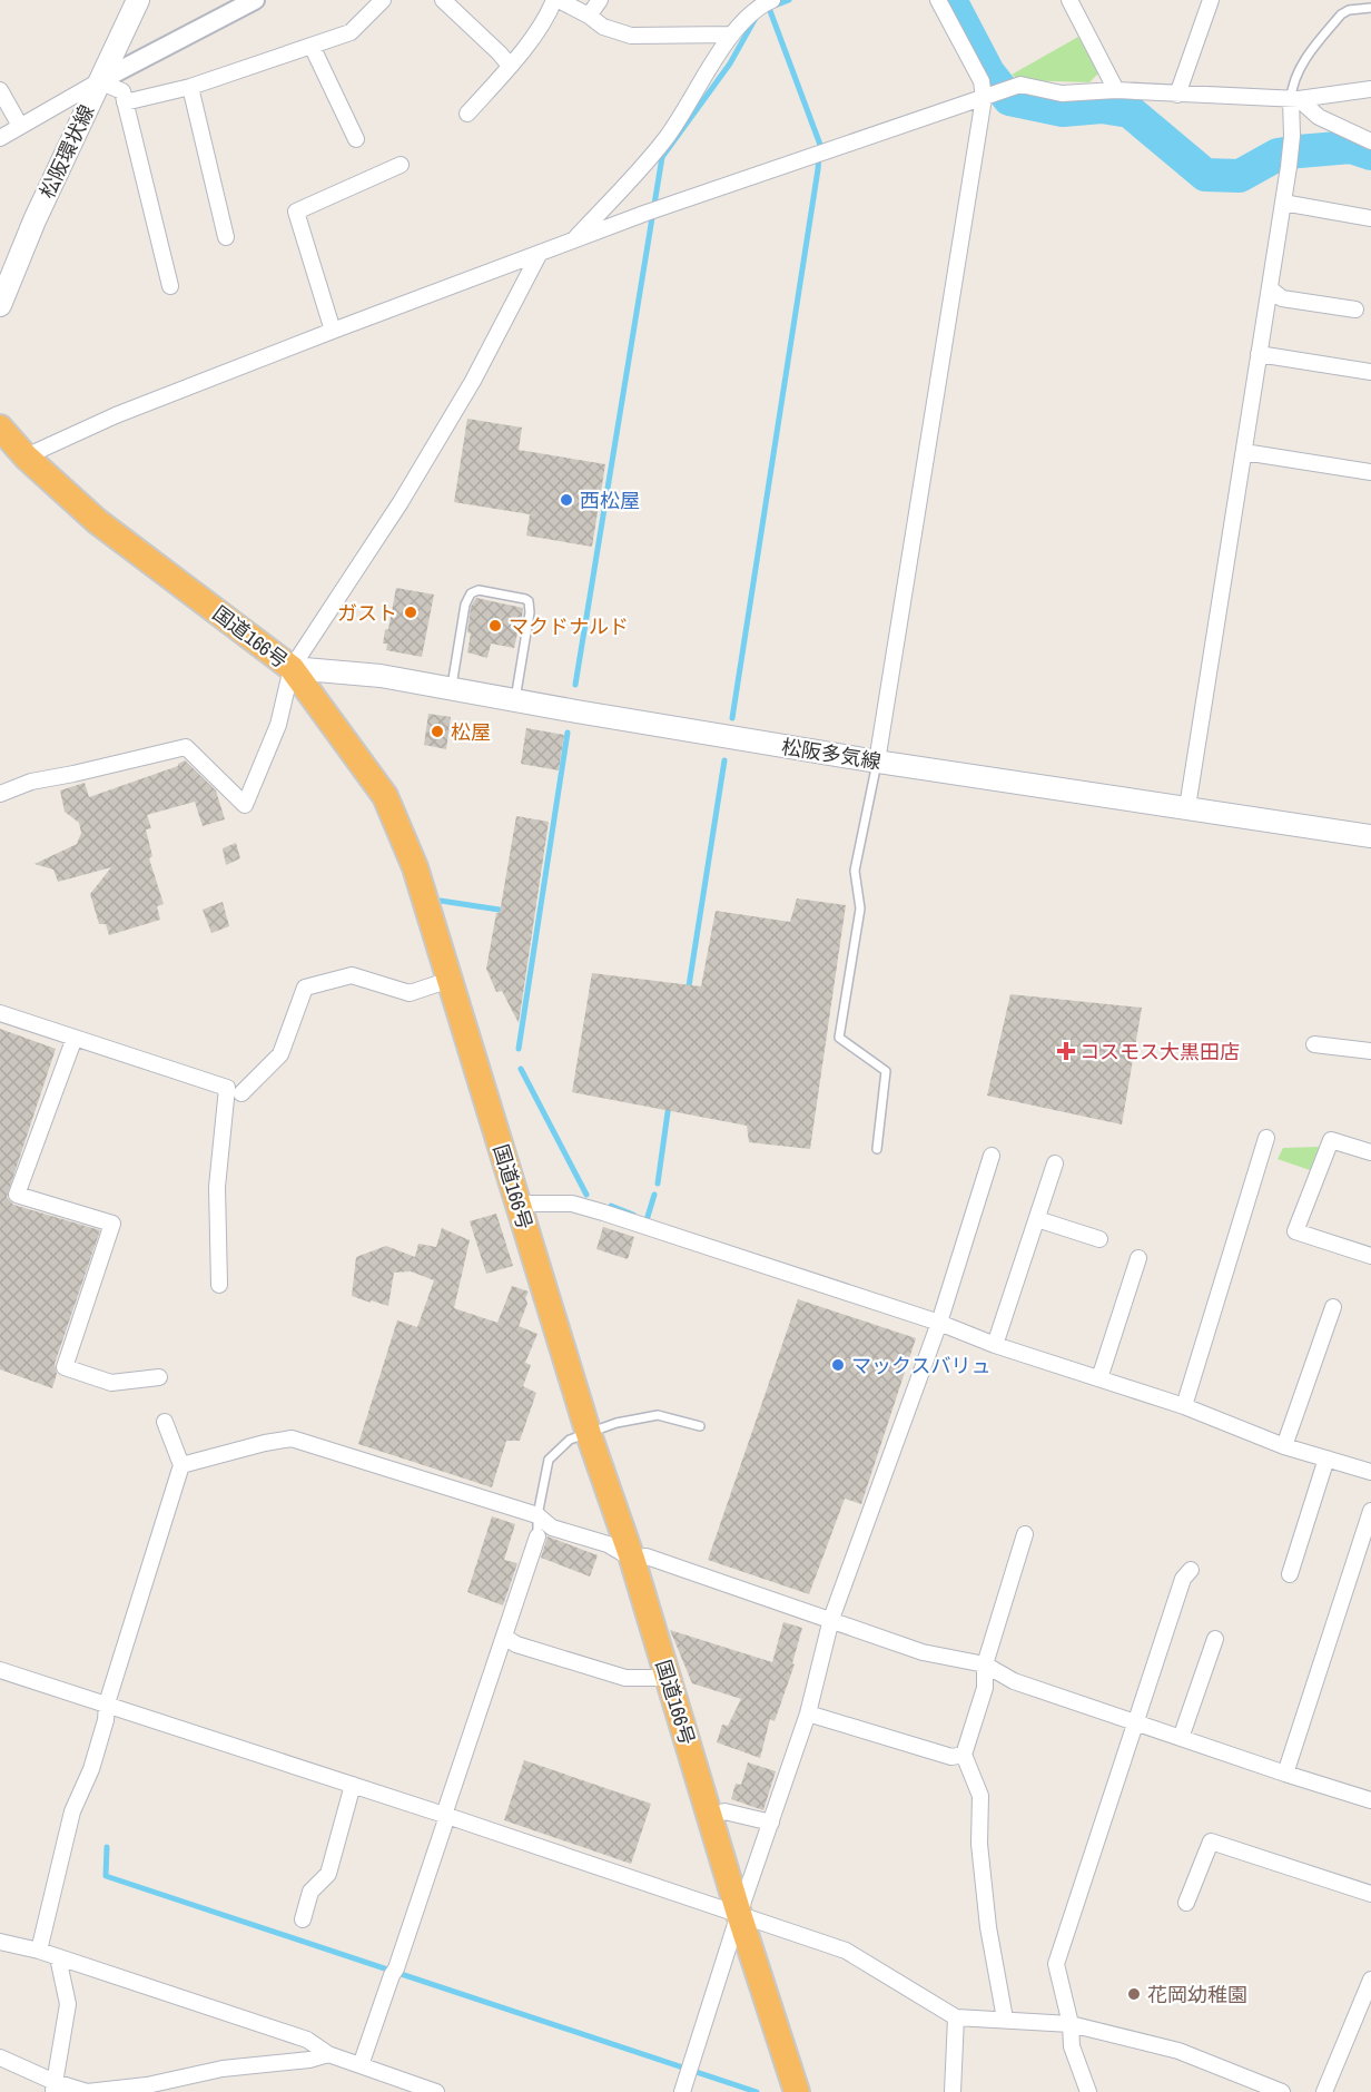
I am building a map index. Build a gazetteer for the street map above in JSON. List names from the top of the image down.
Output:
{
  "streets": {
    "highway": ["国道166号"],
    "main road": ["松阪環状線", "松阪多気線"]
  },
  "crossings": [
    ["国道166号", "松阪多気線"]
  ],
  "places": {
    "other": [
      "西松屋",
      "ガスト",
      "マクドナルド",
      "松屋",
      "マックスバリュ",
      "花岡幼稚園"
    ],
    "health": ["コスモス大黒田店"]
  }
}
